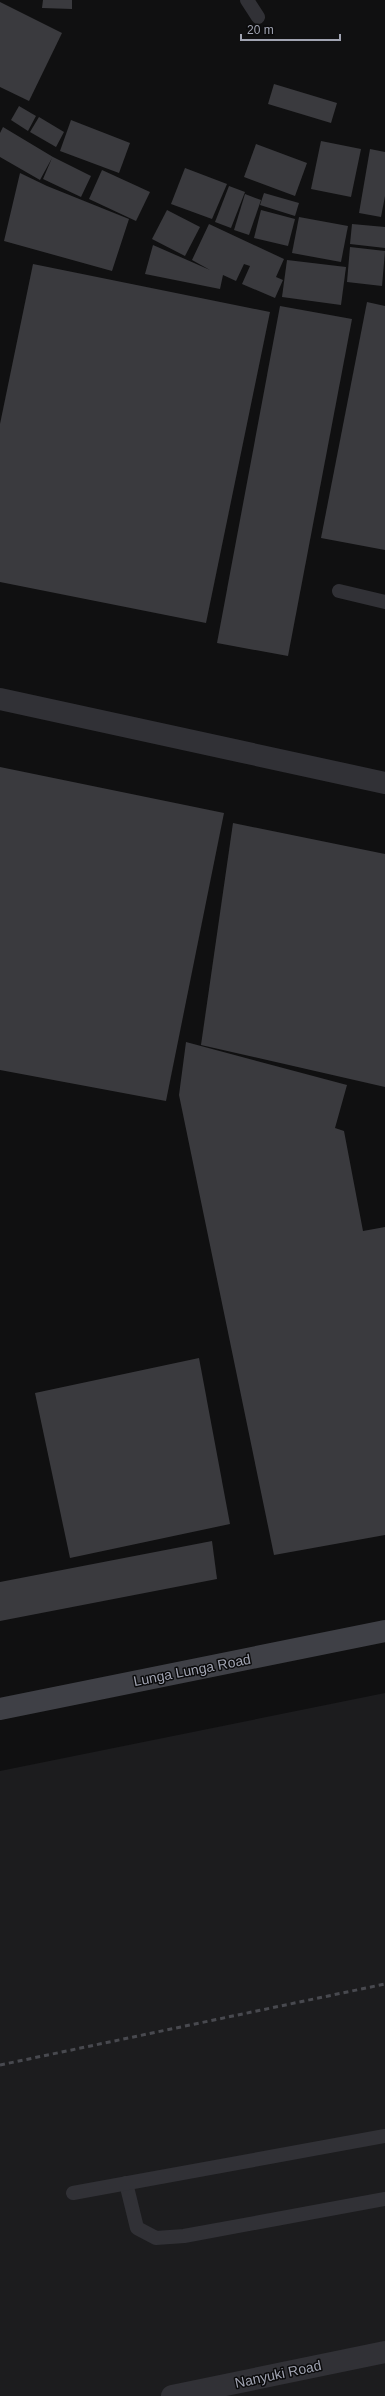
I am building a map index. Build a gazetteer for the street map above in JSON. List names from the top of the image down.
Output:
{
  "streets": {
    "main road": ["Lunga Lunga Road"],
    "street": ["Nanyuki Road"]
  },
  "scale_bar": "20 m"
}
